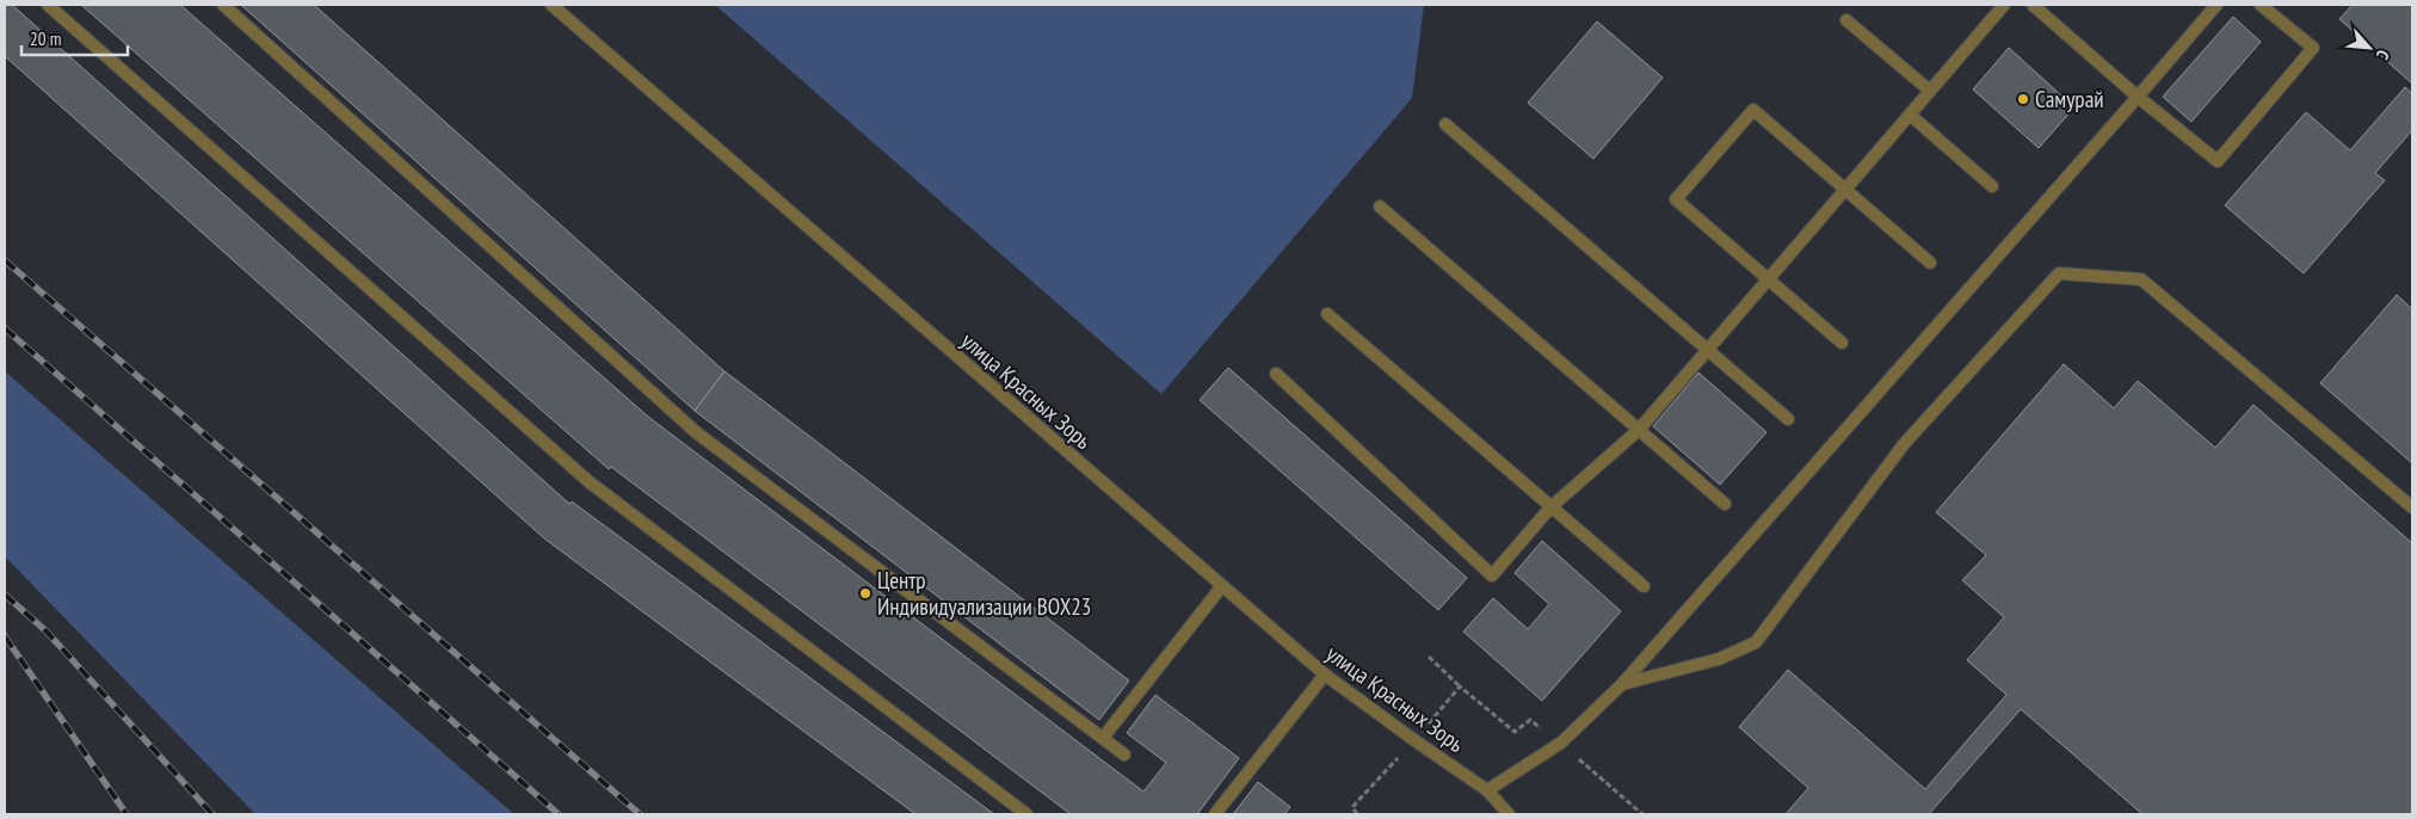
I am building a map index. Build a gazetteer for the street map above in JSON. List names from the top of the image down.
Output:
{
  "streets": {
    "street": ["улица Красных Зорь"]
  },
  "places": ["Самурай", "Центр Индивидуализации BOX23"],
  "scale_bar": "20 m",
  "north": "bottom right"
}
